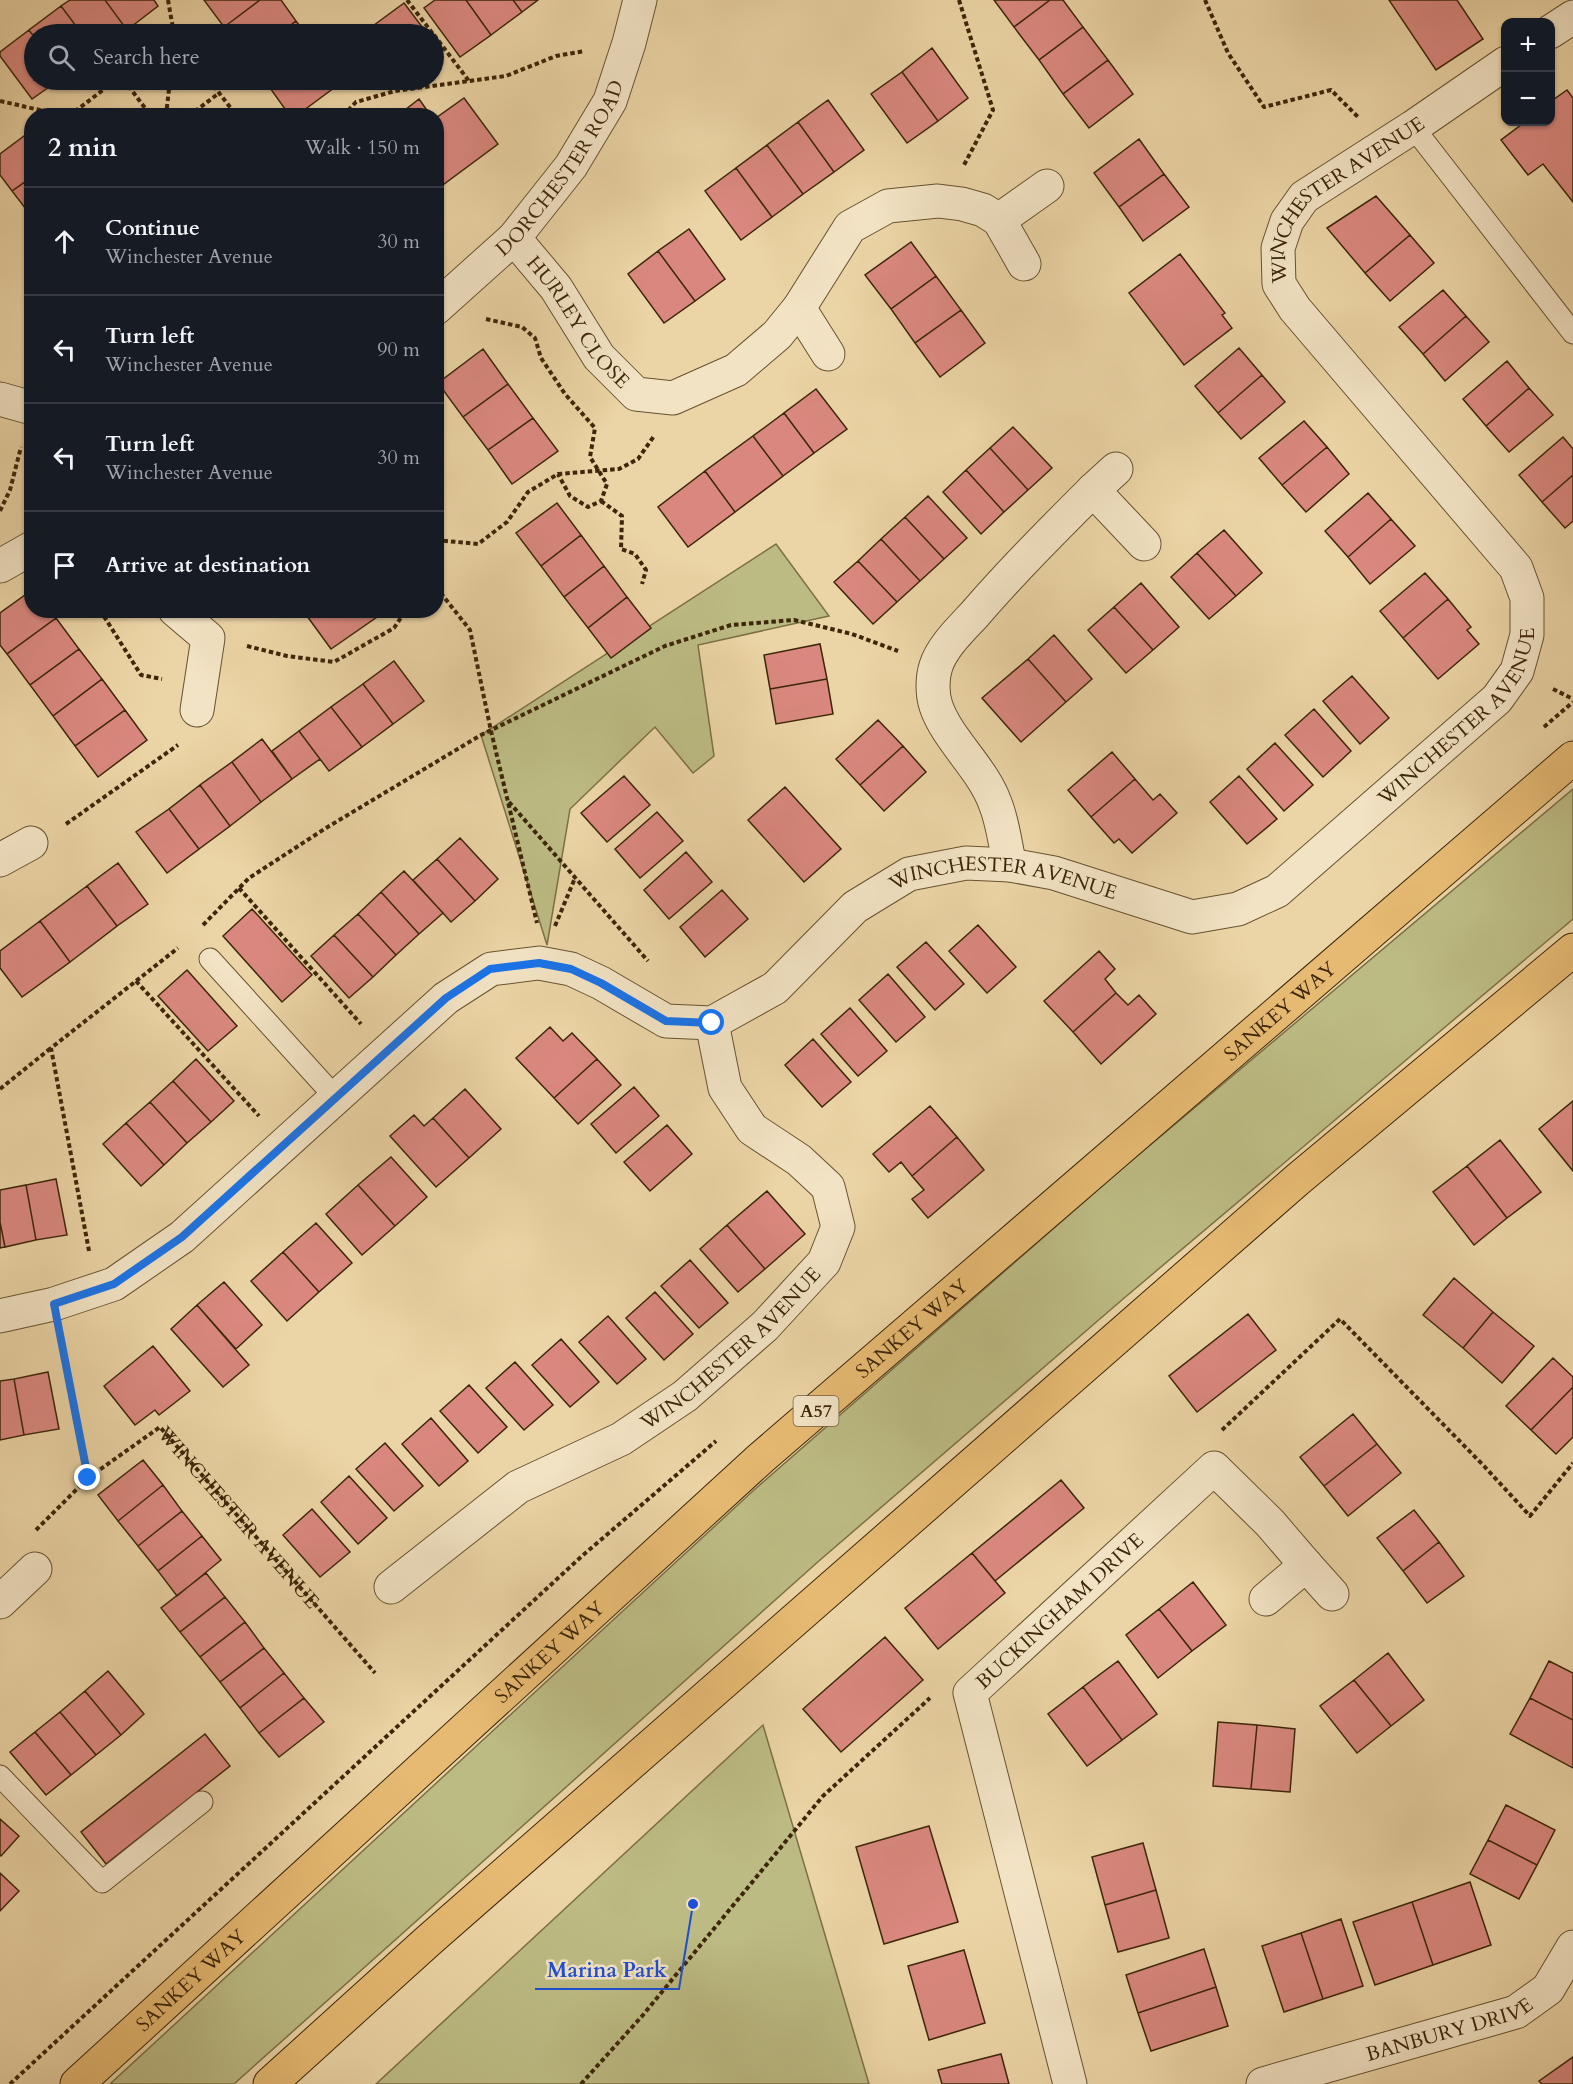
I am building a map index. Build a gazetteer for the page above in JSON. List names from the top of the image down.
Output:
{
  "streets": {
    "highway": ["SANKEY WAY", "A57"],
    "street": [
      "DORCHESTER ROAD",
      "WINCHESTER AVENUE",
      "HURLEY CLOSE",
      "BUCKINGHAM DRIVE",
      "BANBURY DRIVE"
    ]
  },
  "crossings": [
    ["DORCHESTER ROAD", "HURLEY CLOSE"]
  ],
  "places": ["Marina Park"],
  "page": {
    "map_buttons": ["+", "−"],
    "search": "Search here",
    "heading": ["2 min", "Walk · 150 m"],
    "list": [
      ["Continue", "Winchester Avenue", "30 m"],
      ["Turn left", "Winchester Avenue", "90 m"],
      ["Turn left", "Winchester Avenue", "30 m"],
      "Arrive at destination"
    ]
  }
}
